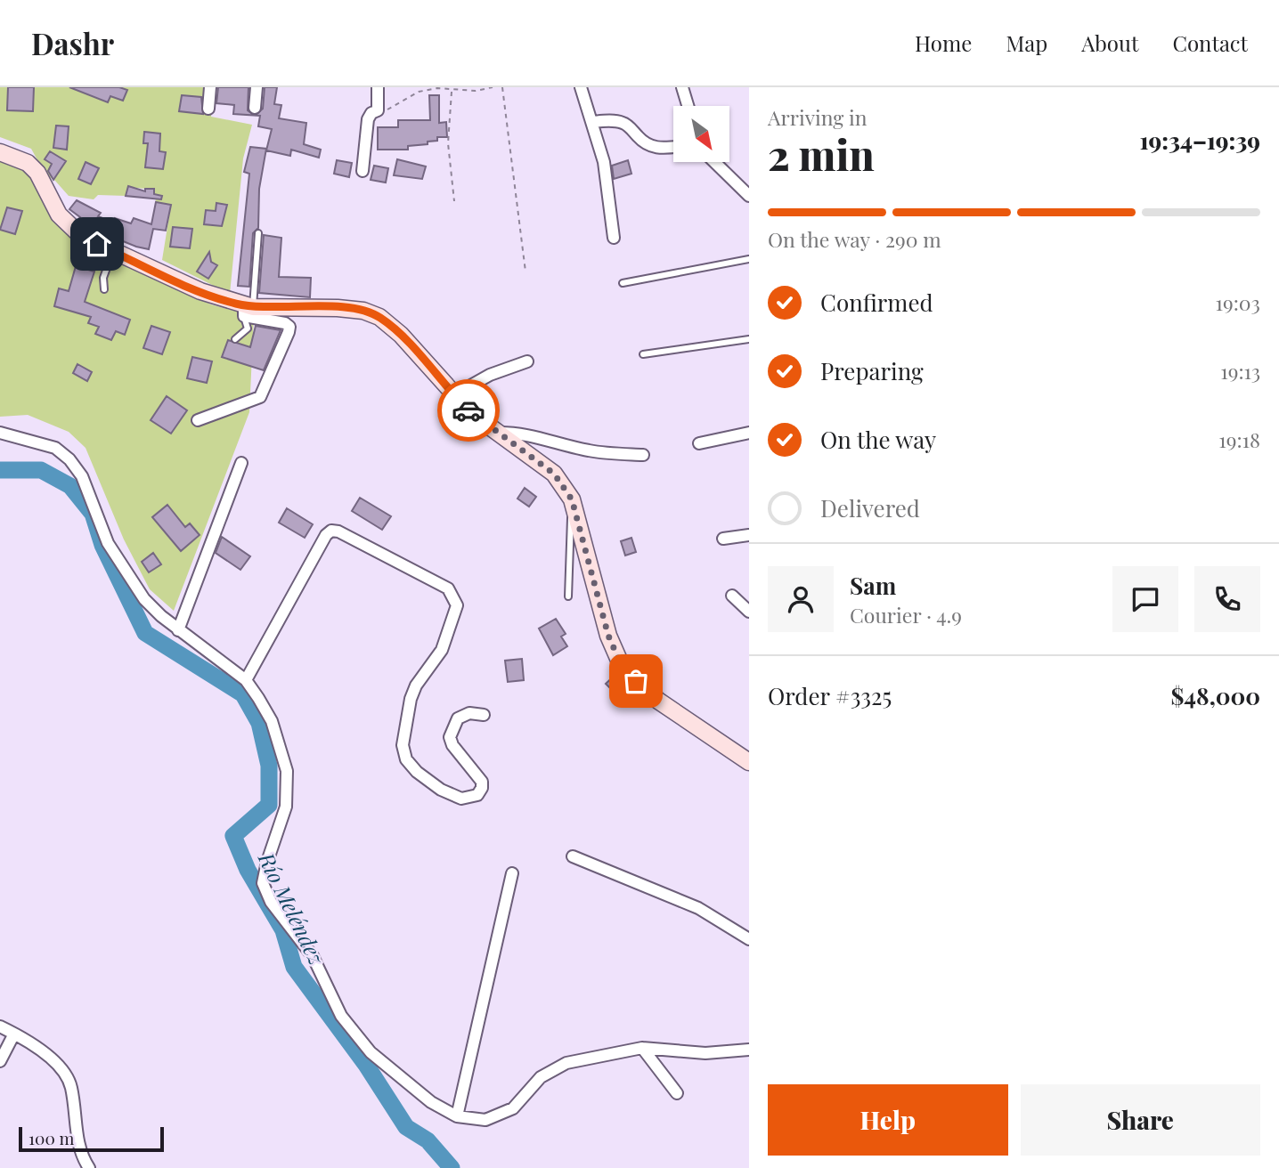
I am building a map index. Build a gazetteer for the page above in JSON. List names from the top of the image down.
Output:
{
  "water": ["Río Meléndez"],
  "scale_bar": "100 m",
  "north": "bottom right",
  "page": {
    "header": "Dashr",
    "nav": [
      "Home",
      "Map",
      "About",
      "Contact"
    ],
    "heading": ["2 min", "Arriving in", "19:34–19:39"],
    "panel": [
      "Sam",
      "Courier · 4.9",
      "Order #3325",
      "$48,000"
    ],
    "bar": "On the way · 290 m",
    "list": [
      ["Confirmed", "19:03"],
      ["Preparing", "19:13"],
      ["On the way", "19:18"],
      "Delivered"
    ],
    "buttons": ["Help", "Share"],
    "scale": "100 m"
  }
}
